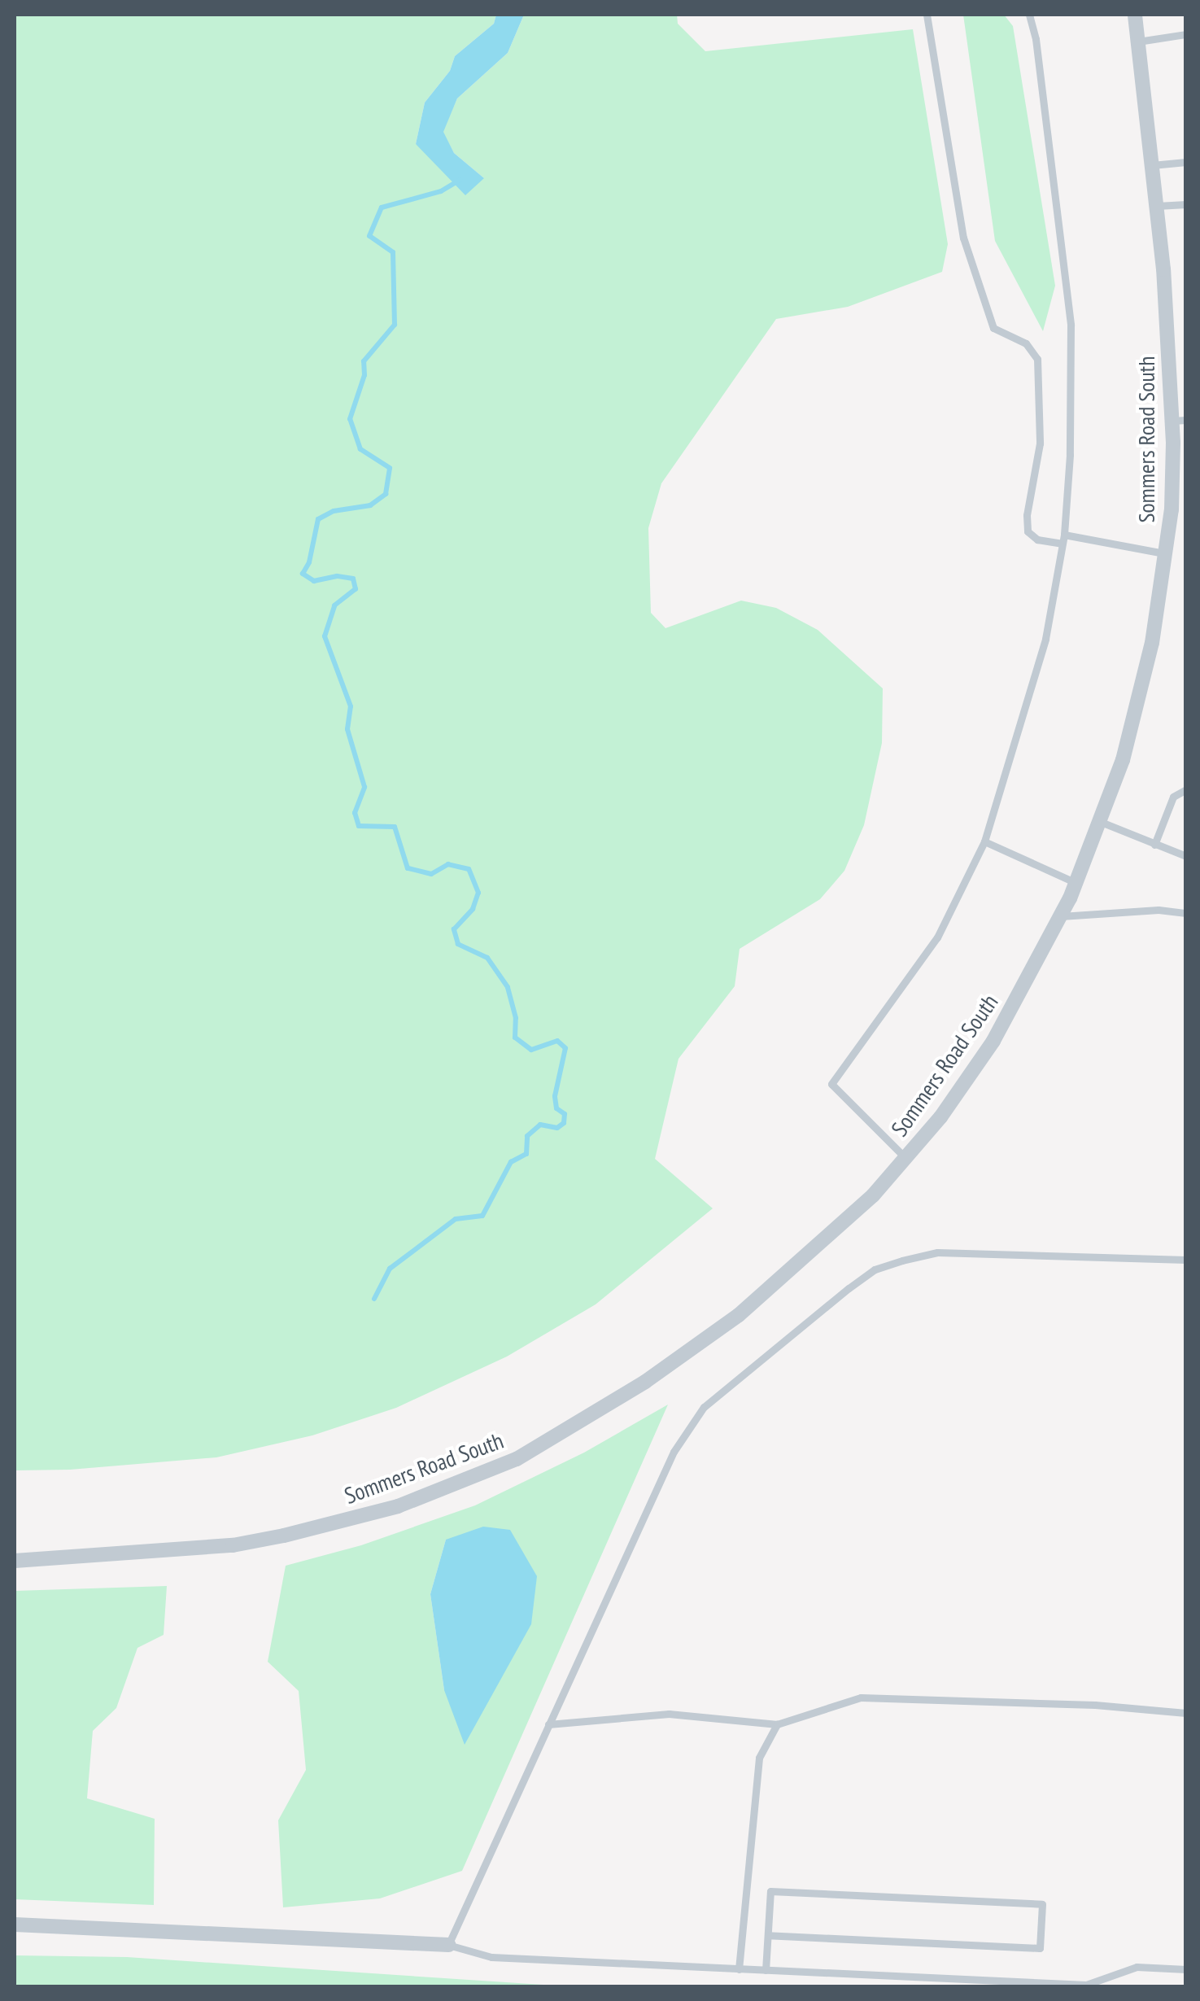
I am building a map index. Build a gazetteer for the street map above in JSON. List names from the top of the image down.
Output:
{
  "streets": {
    "street": ["Sommers Road South"]
  }
}
